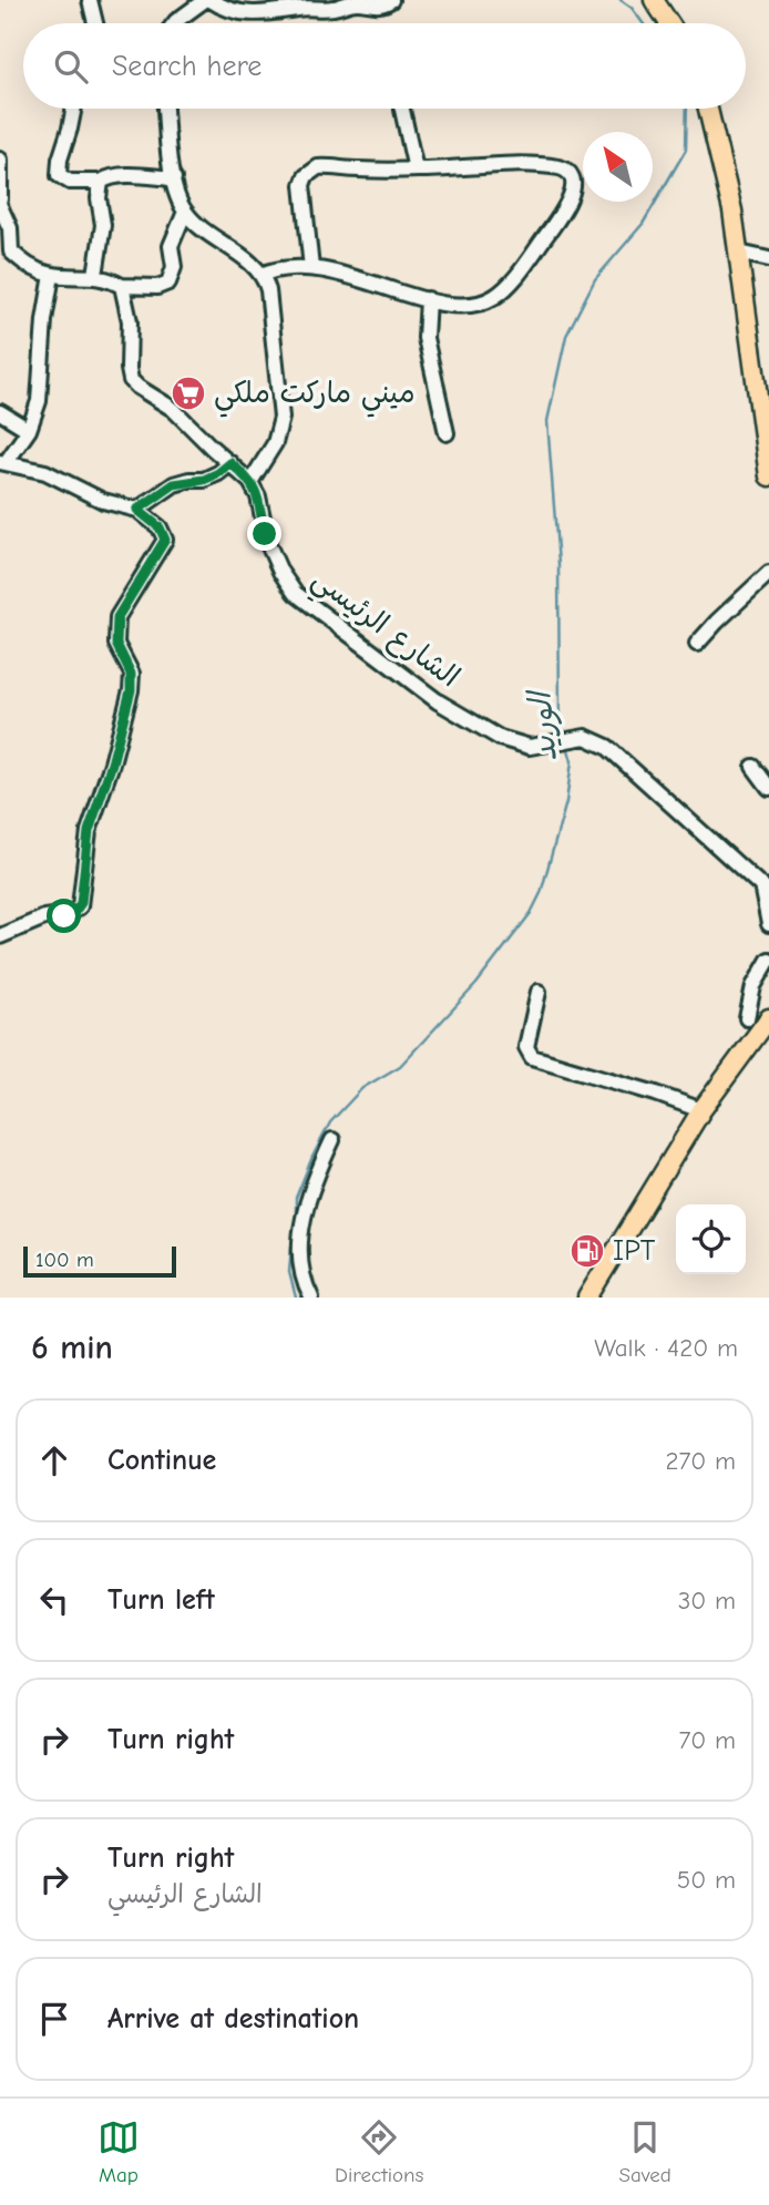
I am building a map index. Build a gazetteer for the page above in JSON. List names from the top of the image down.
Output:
{
  "streets": {
    "street": ["الشارع الرئيسي"]
  },
  "water": ["الوريد"],
  "places": {
    "supermarket": ["ميني ماركت ملكي"],
    "fuel station": ["IPT"]
  },
  "scale_bar": "100 m",
  "north": "top left",
  "page": {
    "search": "Search here",
    "scale": "100 m",
    "heading": ["6 min", "Walk · 420 m"],
    "list": [
      ["Continue", "270 m"],
      ["Turn left", "30 m"],
      ["Turn right", "70 m"],
      ["Turn right", "الشارع الرئيسي", "50 m"],
      "Arrive at destination"
    ],
    "nav": ["Map", "Directions", "Saved"]
  }
}
